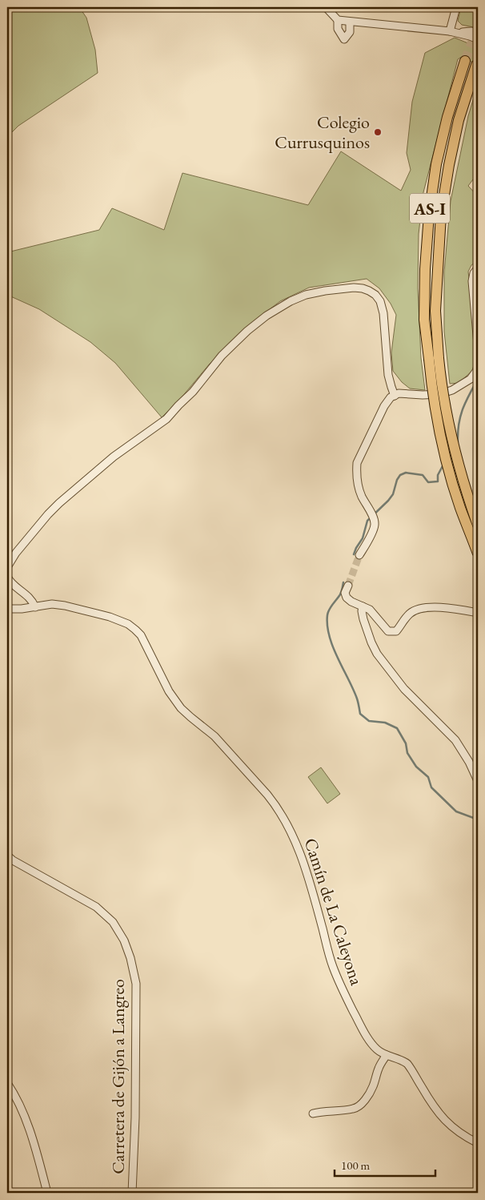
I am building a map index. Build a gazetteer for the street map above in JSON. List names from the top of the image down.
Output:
{
  "streets": {
    "highway": ["AS-I"],
    "street": ["Camín de La Caleyona", "Carretera de Gijón a Langreo"]
  },
  "places": ["Colegio Currusquinos"],
  "scale_bar": "100 m"
}
